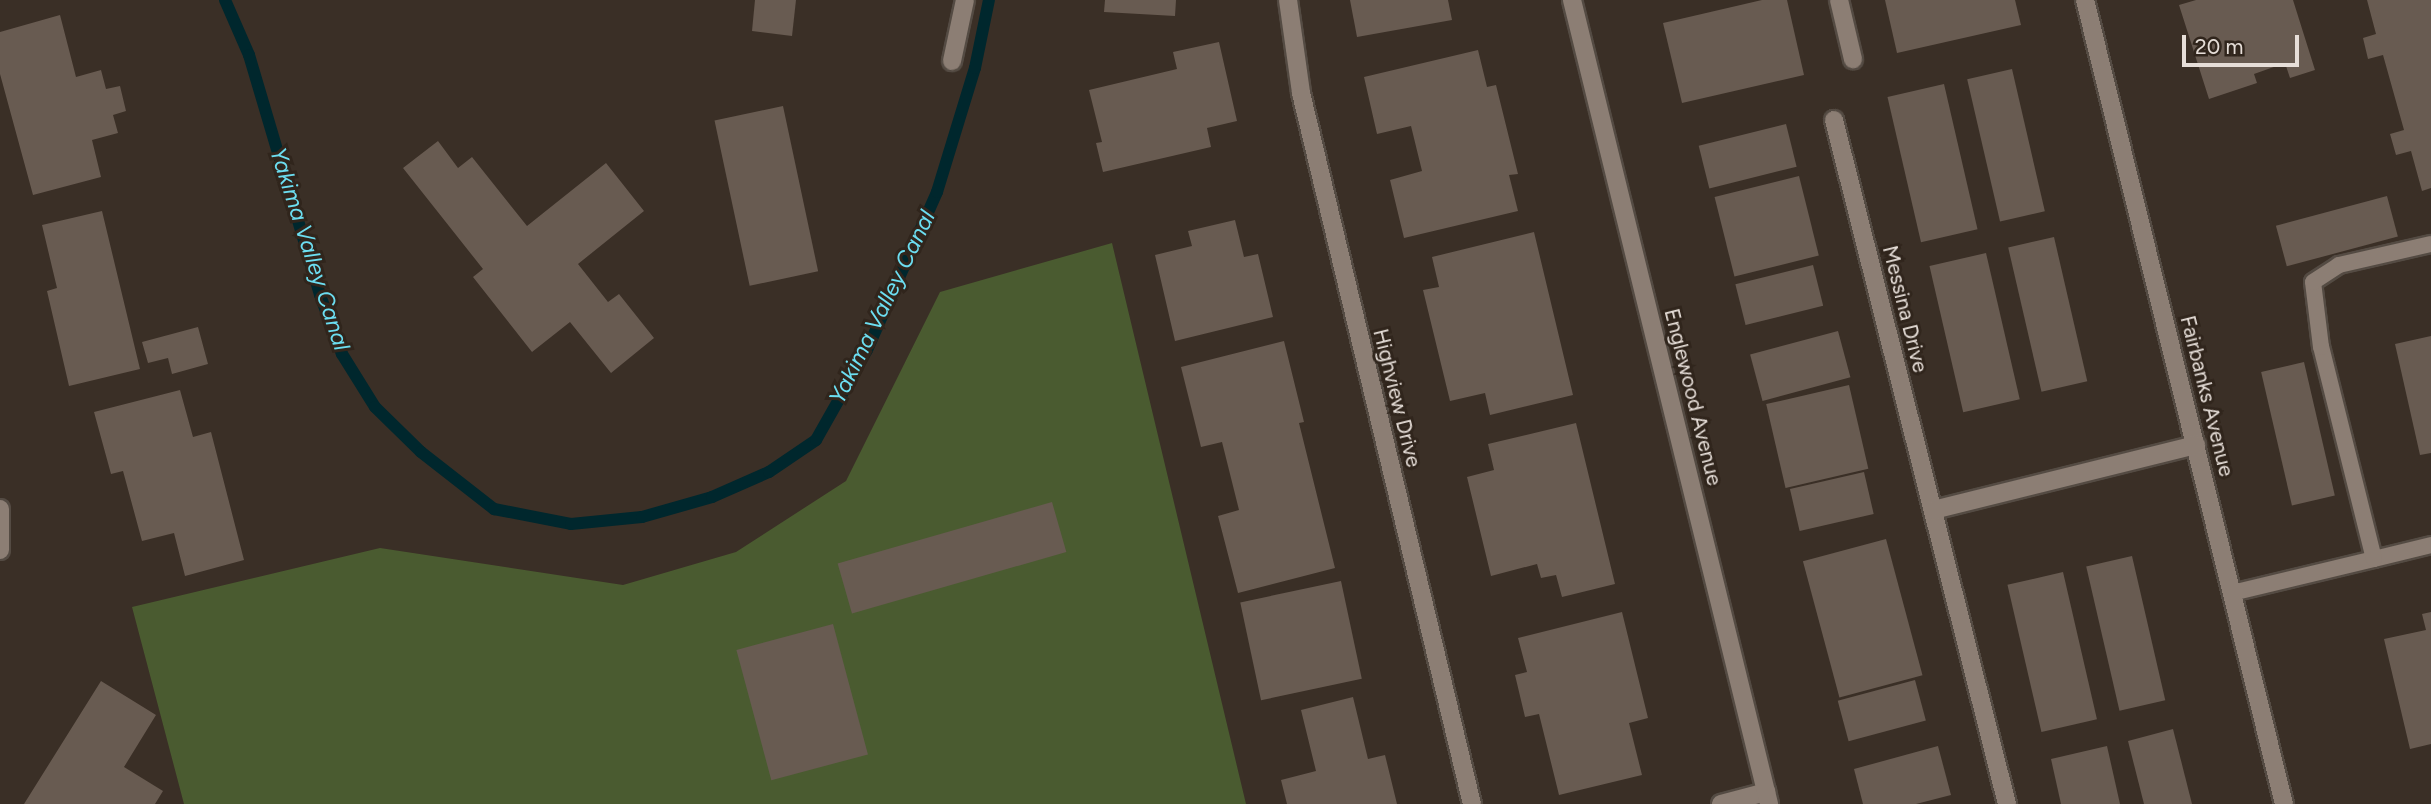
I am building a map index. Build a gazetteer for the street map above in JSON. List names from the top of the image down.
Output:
{
  "streets": {
    "street": [
      "Messina Drive",
      "Fairbanks Avenue",
      "Englewood Avenue",
      "Highview Drive"
    ]
  },
  "water": ["Yakima Valley Canal"],
  "scale_bar": "20 m"
}
